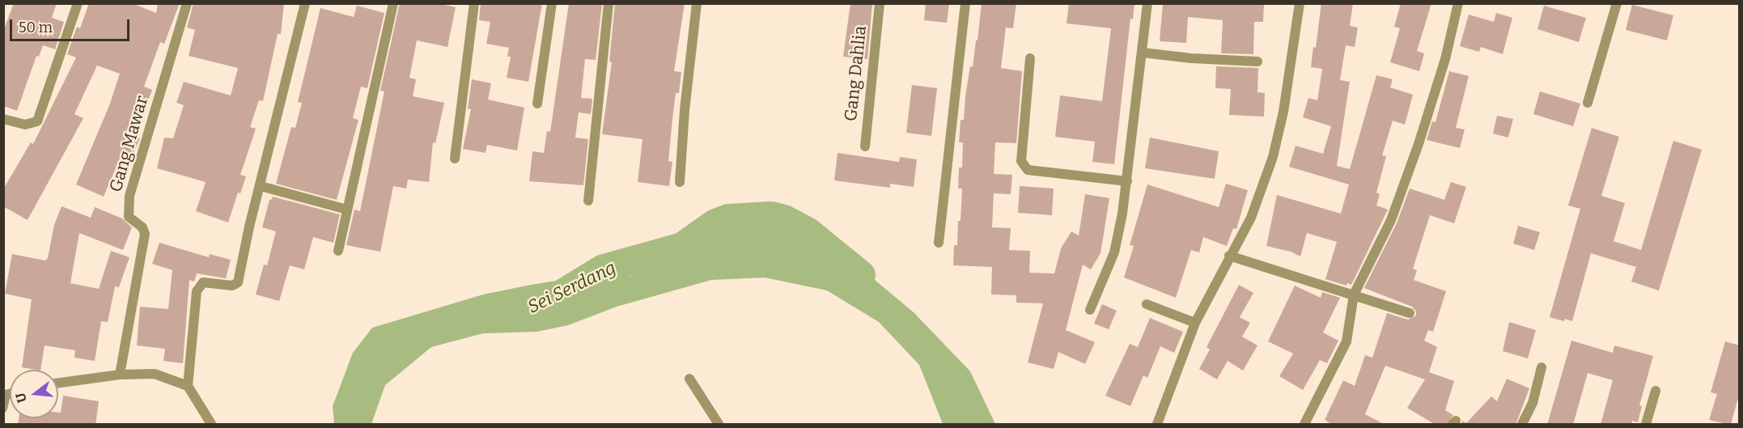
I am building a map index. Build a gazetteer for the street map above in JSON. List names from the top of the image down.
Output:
{
  "streets": {
    "street": ["Gang Dahlia", "Gang Mawar"]
  },
  "water": ["Sei Serdang"],
  "scale_bar": "50 m",
  "north": "left"
}
